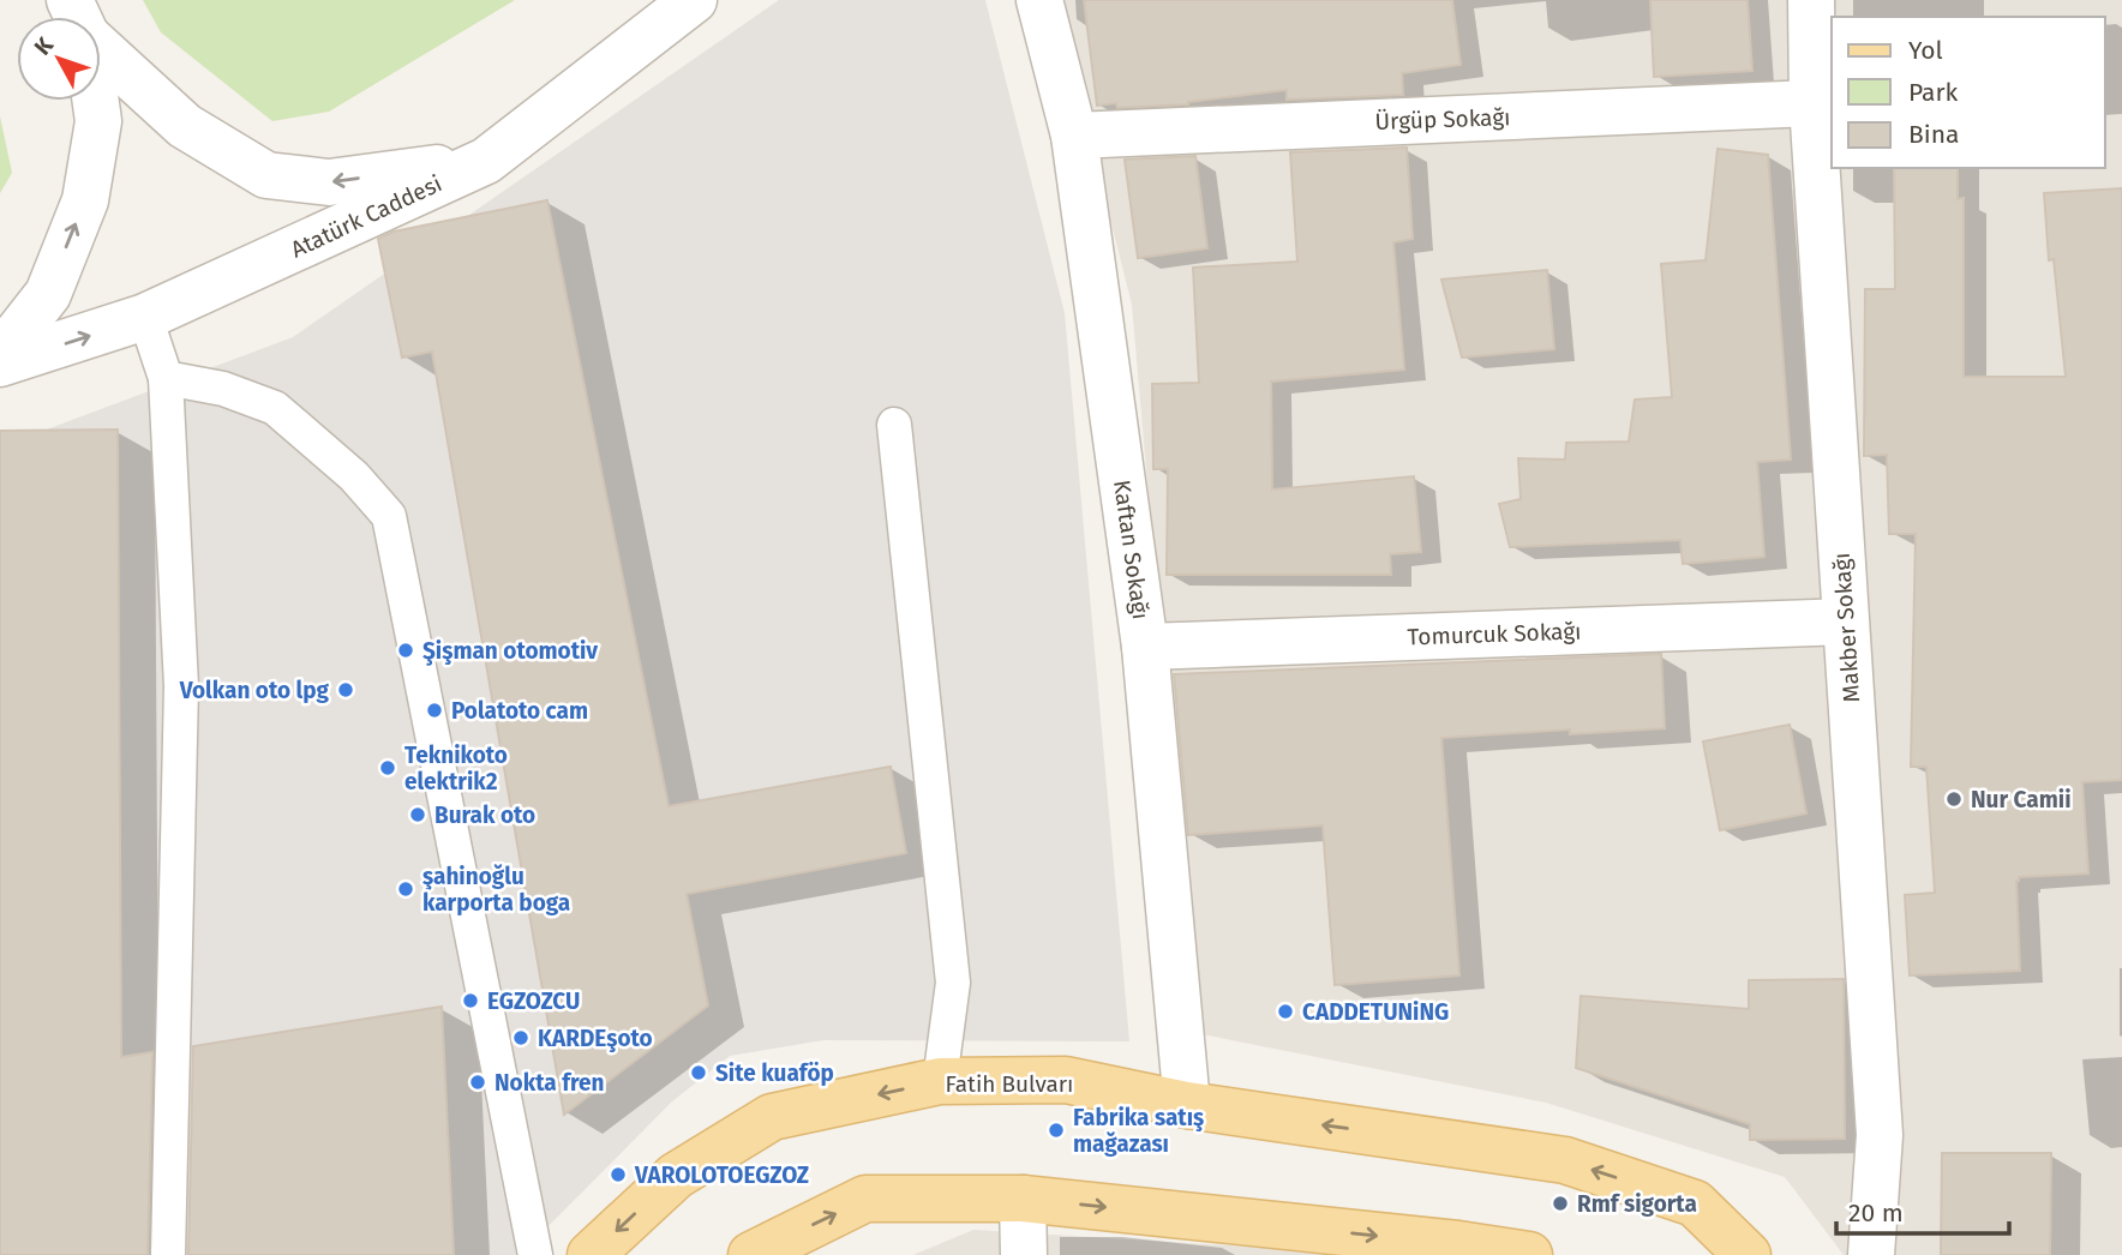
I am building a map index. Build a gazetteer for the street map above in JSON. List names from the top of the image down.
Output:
{
  "streets": {
    "main road": ["Fatih Bulvarı"],
    "street": [
      "Ürgüp Sokağı",
      "Atatürk Caddesi",
      "Kaftan Sokağı",
      "Makber Sokağı",
      "Tomurcuk Sokağı"
    ]
  },
  "crossings": [
    ["Ürgüp Sokağı", "Kaftan Sokağı"],
    ["Ürgüp Sokağı", "Makber Sokağı"],
    ["Kaftan Sokağı", "Tomurcuk Sokağı"],
    ["Kaftan Sokağı", "Fatih Bulvarı"],
    ["Makber Sokağı", "Tomurcuk Sokağı"]
  ],
  "places": [
    "Şişman otomotiv",
    "Volkan oto lpg",
    "Polatoto cam",
    "Teknikoto elektrik2",
    "Nur Camii",
    "Burak oto",
    "şahinoğlu karporta boga",
    "EGZOZCU",
    "CADDETUNiNG",
    "KARDEşoto",
    "Site kuaföp",
    "Nokta fren",
    "Fabrika satış mağazası",
    "VAROLOTOEGZOZ",
    "Rmf sigorta"
  ],
  "legend": ["Yol", "Park", "Bina"],
  "scale_bar": "20 m",
  "north": "top left"
}
